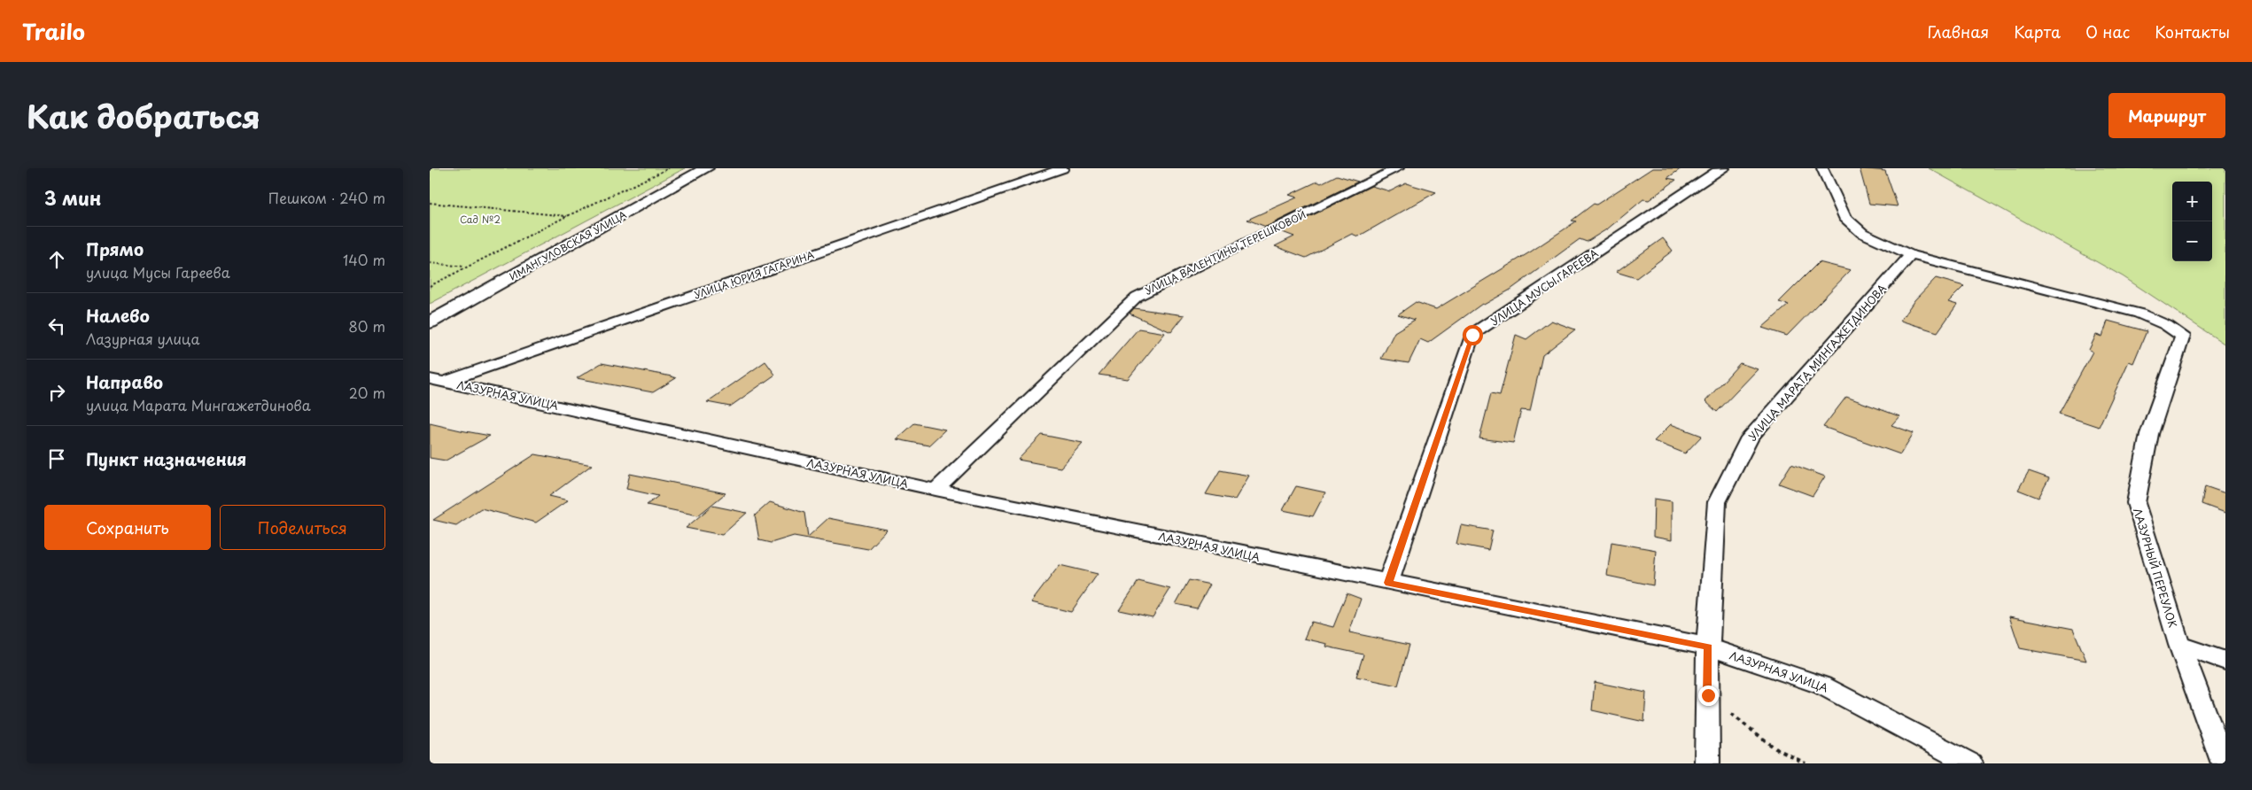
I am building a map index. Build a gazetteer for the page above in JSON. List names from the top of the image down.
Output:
{
  "streets": {
    "street": [
      "ИМАНГУЛОВСКАЯ УЛИЦА",
      "УЛИЦА ВАЛЕНТИНЫ ТЕРЕШКОВОЙ",
      "УЛИЦА ЮРИЯ ГАГАРИНА",
      "УЛИЦА МУСЫ ГАРЕЕВА",
      "УЛИЦА МАРАТА МИНГАЖЕТДИНОВА",
      "ЛАЗУРНАЯ УЛИЦА",
      "ЛАЗУРНЫЙ ПЕРЕУЛОК"
    ]
  },
  "crossings": [
    ["УЛИЦА ВАЛЕНТИНЫ ТЕРЕШКОВОЙ", "ЛАЗУРНАЯ УЛИЦА"],
    ["УЛИЦА ЮРИЯ ГАГАРИНА", "ЛАЗУРНАЯ УЛИЦА"],
    ["УЛИЦА МУСЫ ГАРЕЕВА", "ЛАЗУРНАЯ УЛИЦА"],
    ["УЛИЦА МАРАТА МИНГАЖЕТДИНОВА", "ЛАЗУРНАЯ УЛИЦА"],
    ["УЛИЦА МАРАТА МИНГАЖЕТДИНОВА", "ЛАЗУРНЫЙ ПЕРЕУЛОК"]
  ],
  "parks": ["Сад №2"],
  "page": {
    "header": "Trailo",
    "nav": [
      "Главная",
      "Карта",
      "О нас",
      "Контакты"
    ],
    "title": "Как добраться",
    "buttons": [
      "Маршрут",
      ["Сохранить", "Поделиться"]
    ],
    "heading": ["3 мин", "Пешком · 240 m"],
    "map_buttons": ["+", "−"],
    "list": [
      ["Прямо", "улица Мусы Гареева", "140 m"],
      ["Налево", "Лазурная улица", "80 m"],
      ["Направо", "улица Марата Мингажетдинова", "20 m"],
      "Пункт назначения"
    ]
  }
}
